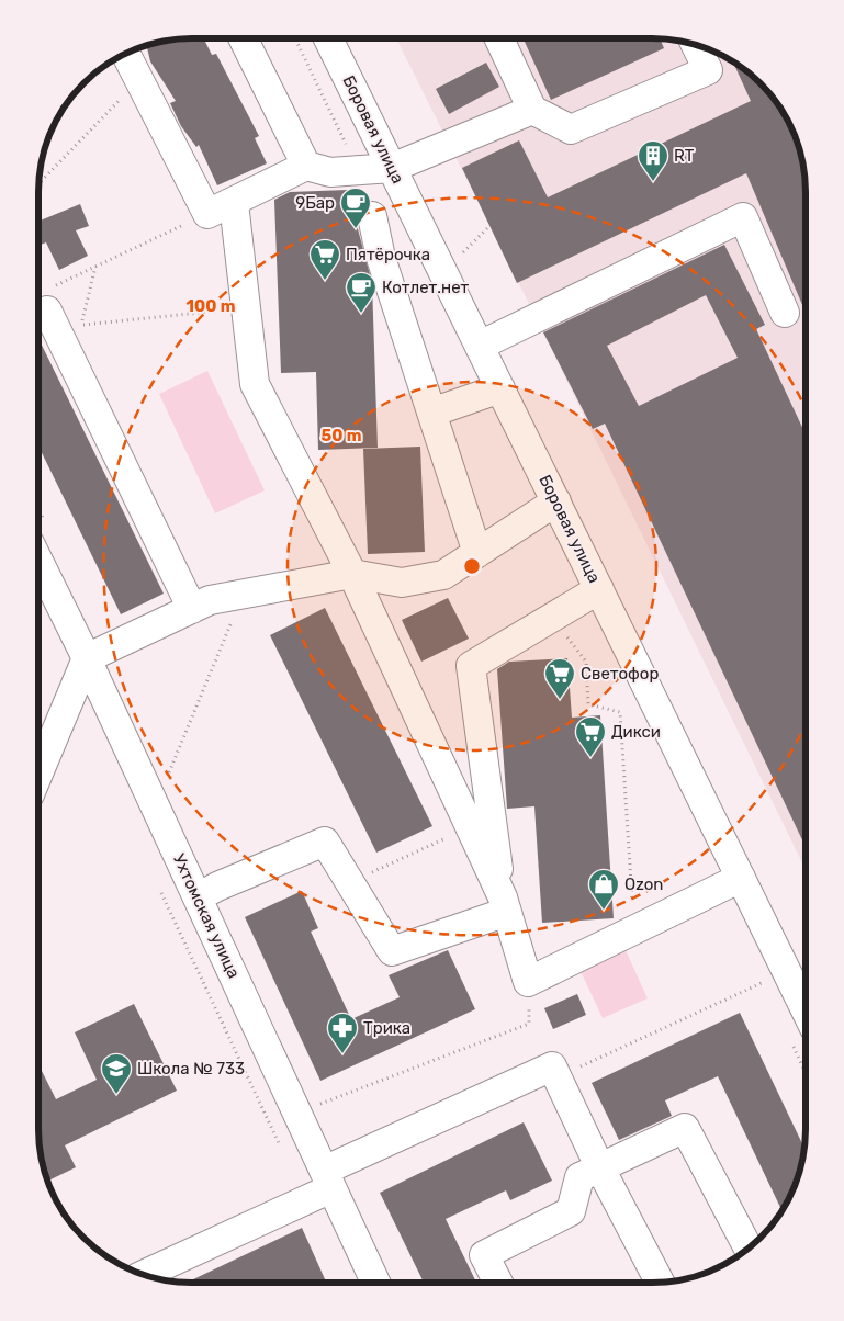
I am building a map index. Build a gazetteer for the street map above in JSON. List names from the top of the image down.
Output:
{
  "streets": {
    "street": ["Боровая улица", "Ухтомская улица"]
  },
  "places": {
    "building": ["RT"],
    "cafe": ["9Бар", "Котлет.нет"],
    "supermarket": ["Пятёрочка", "Светофор", "Дикси"],
    "shop": ["Ozon"],
    "pharmacy": ["Трика"],
    "school or university": ["Школа № 733"]
  },
  "rings": ["100 m", "50 m"]
}
